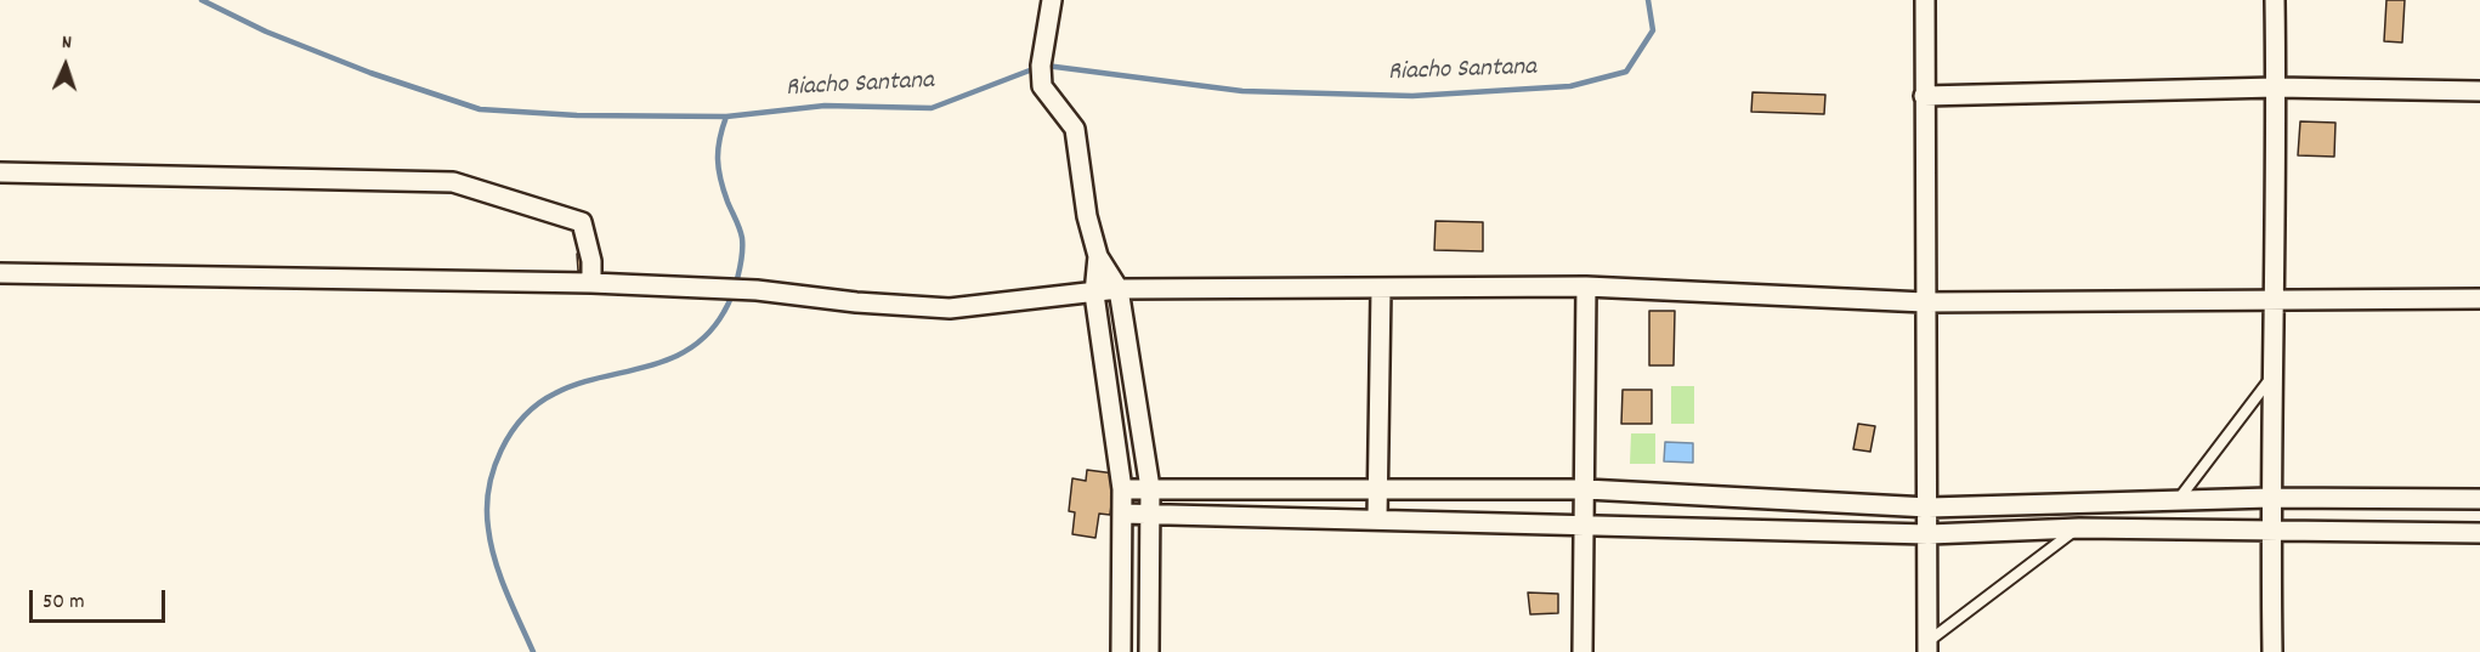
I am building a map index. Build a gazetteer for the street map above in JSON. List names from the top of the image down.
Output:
{
  "water": ["Riacho Santana"],
  "scale_bar": "50 m",
  "north": "top"
}
